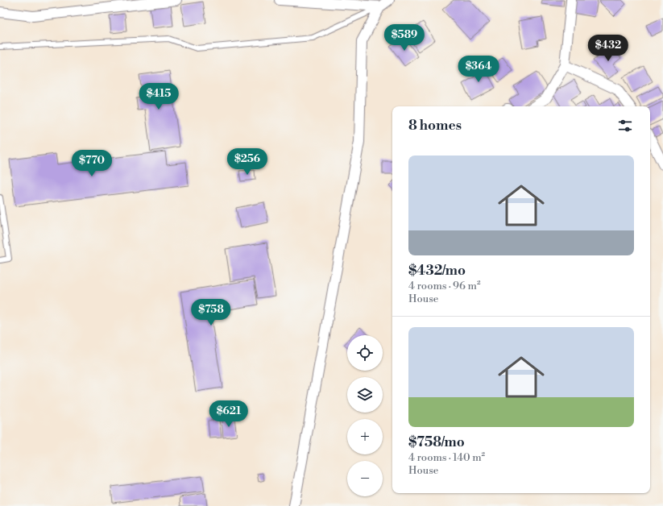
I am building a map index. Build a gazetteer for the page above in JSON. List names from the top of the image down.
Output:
{
  "page": {
    "price": [
      "$589",
      "$432",
      "$364",
      "$415",
      "$256",
      "$770",
      "$758",
      "$621"
    ],
    "heading": "8 homes",
    "list": [
      {
        "name": "$432/mo",
        "note": "4 rooms · 96 m² · House"
      },
      {
        "name": "$758/mo",
        "note": "4 rooms · 140 m² · House"
      }
    ],
    "map_buttons": ["+", "−"]
  }
}
